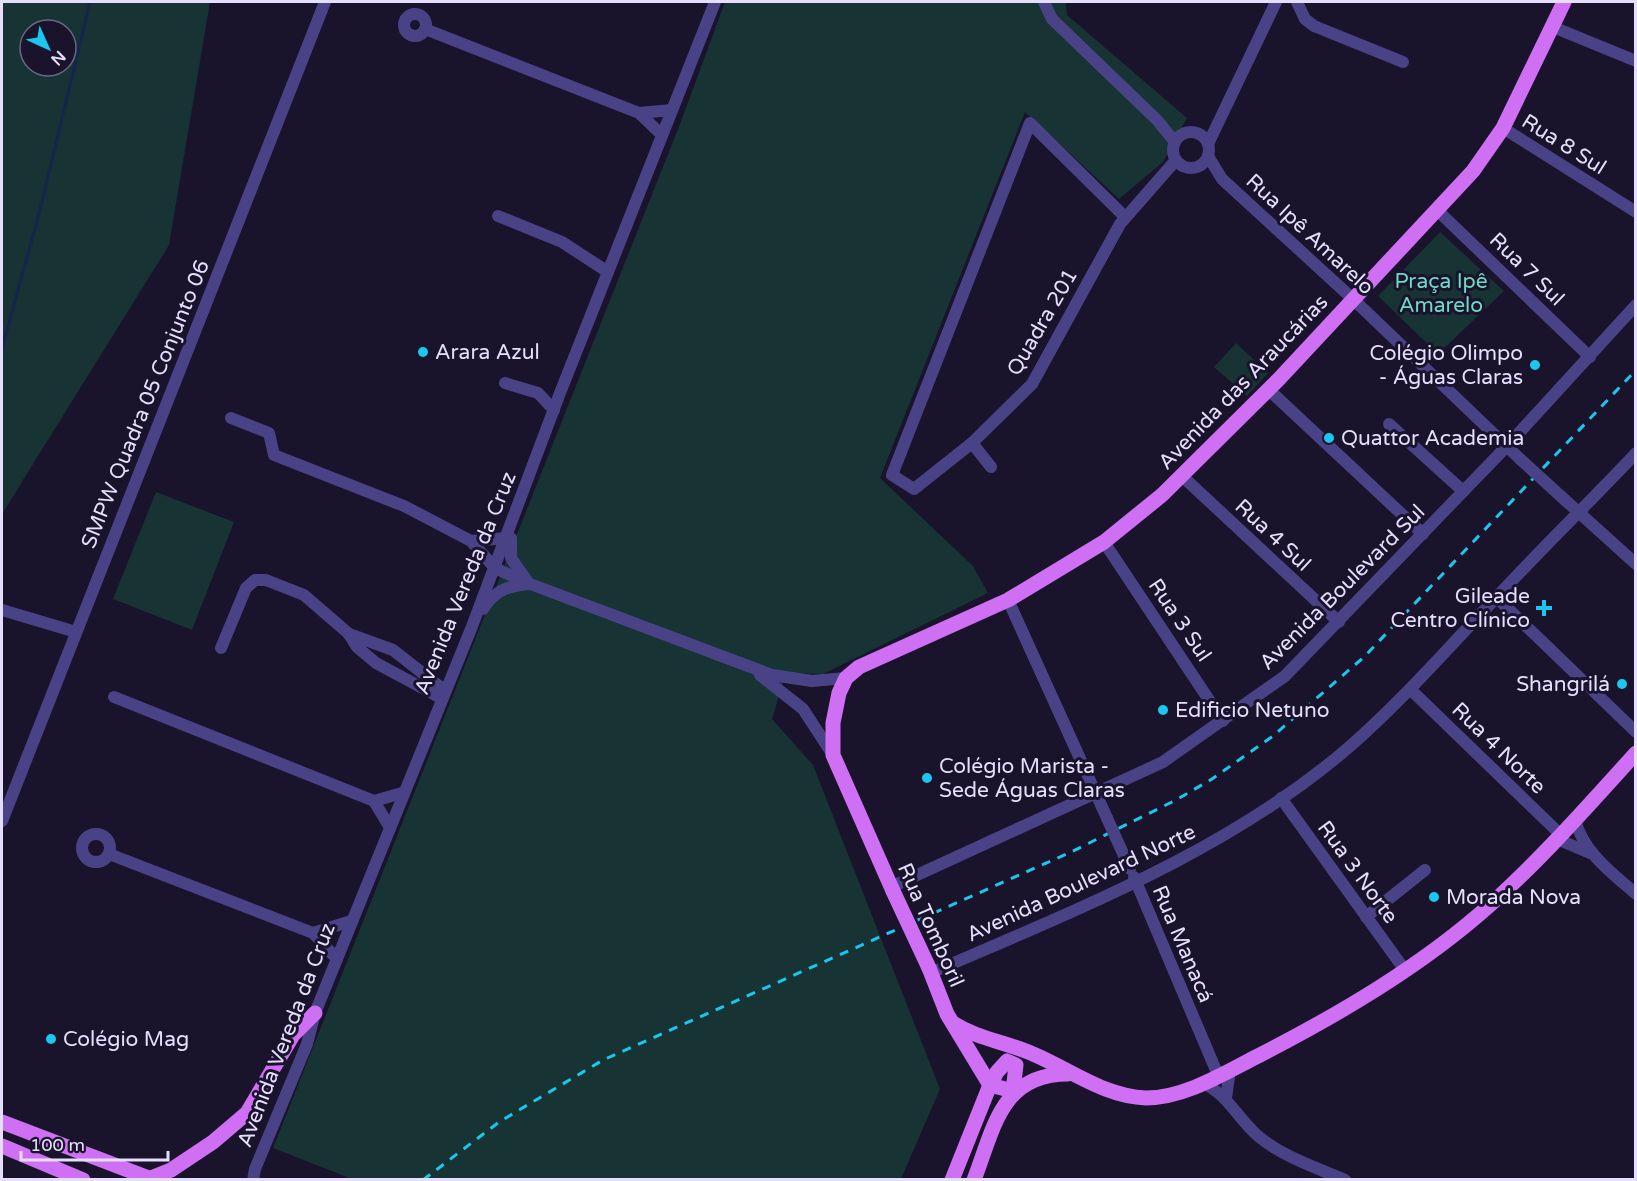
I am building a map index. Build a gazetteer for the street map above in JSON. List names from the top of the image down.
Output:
{
  "streets": {
    "main road": ["Avenida das Araucárias", "Rua Tomboril"],
    "street": [
      "Rua 8 Sul",
      "Rua Ipê Amarelo",
      "Rua 7 Sul",
      "Quadra 201",
      "SMPW Quadra 05 Conjunto 06",
      "Rua 4 Sul",
      "Avenida Vereda da Cruz",
      "Avenida Boulevard Sul",
      "Rua 3 Sul",
      "Rua 4 Norte",
      "Rua 3 Norte",
      "Avenida Boulevard Norte",
      "Rua Manacá"
    ]
  },
  "crossings": [
    ["Rua 8 Sul", "Avenida das Araucárias"],
    ["Rua Ipê Amarelo", "Quadra 201"],
    ["Rua Ipê Amarelo", "Avenida das Araucárias"],
    ["Rua Ipê Amarelo", "Avenida Boulevard Sul"],
    ["Rua Ipê Amarelo", "Avenida Boulevard Norte"],
    ["Rua 7 Sul", "Avenida das Araucárias"],
    ["Rua 7 Sul", "Avenida Boulevard Sul"],
    ["Avenida das Araucárias", "Rua 4 Sul"],
    ["Avenida das Araucárias", "Rua 3 Sul"],
    ["Avenida das Araucárias", "Rua Tomboril"],
    ["Avenida das Araucárias", "Rua Manacá"],
    ["Rua 4 Sul", "Avenida Boulevard Sul"],
    ["Avenida Vereda da Cruz", "Rua Tomboril"],
    ["Avenida Boulevard Sul", "Rua 3 Sul"],
    ["Avenida Boulevard Sul", "Rua Tomboril"],
    ["Avenida Boulevard Sul", "Rua Manacá"],
    ["Rua 4 Norte", "Avenida Boulevard Norte"],
    ["Rua 3 Norte", "Avenida Boulevard Norte"],
    ["Avenida Boulevard Norte", "Rua Tomboril"],
    ["Avenida Boulevard Norte", "Rua Manacá"]
  ],
  "parks": ["Praça Ipê Amarelo"],
  "places": {
    "other": [
      "Arara Azul",
      "Colégio Olimpo - Águas Claras",
      "Quattor Academia",
      "Shangrilá",
      "Edificio Netuno",
      "Colégio Marista - Sede Águas Claras",
      "Morada Nova",
      "Colégio Mag"
    ],
    "health": ["Gileade Centro Clínico"]
  },
  "scale_bar": "100 m",
  "north": "bottom right"
}
